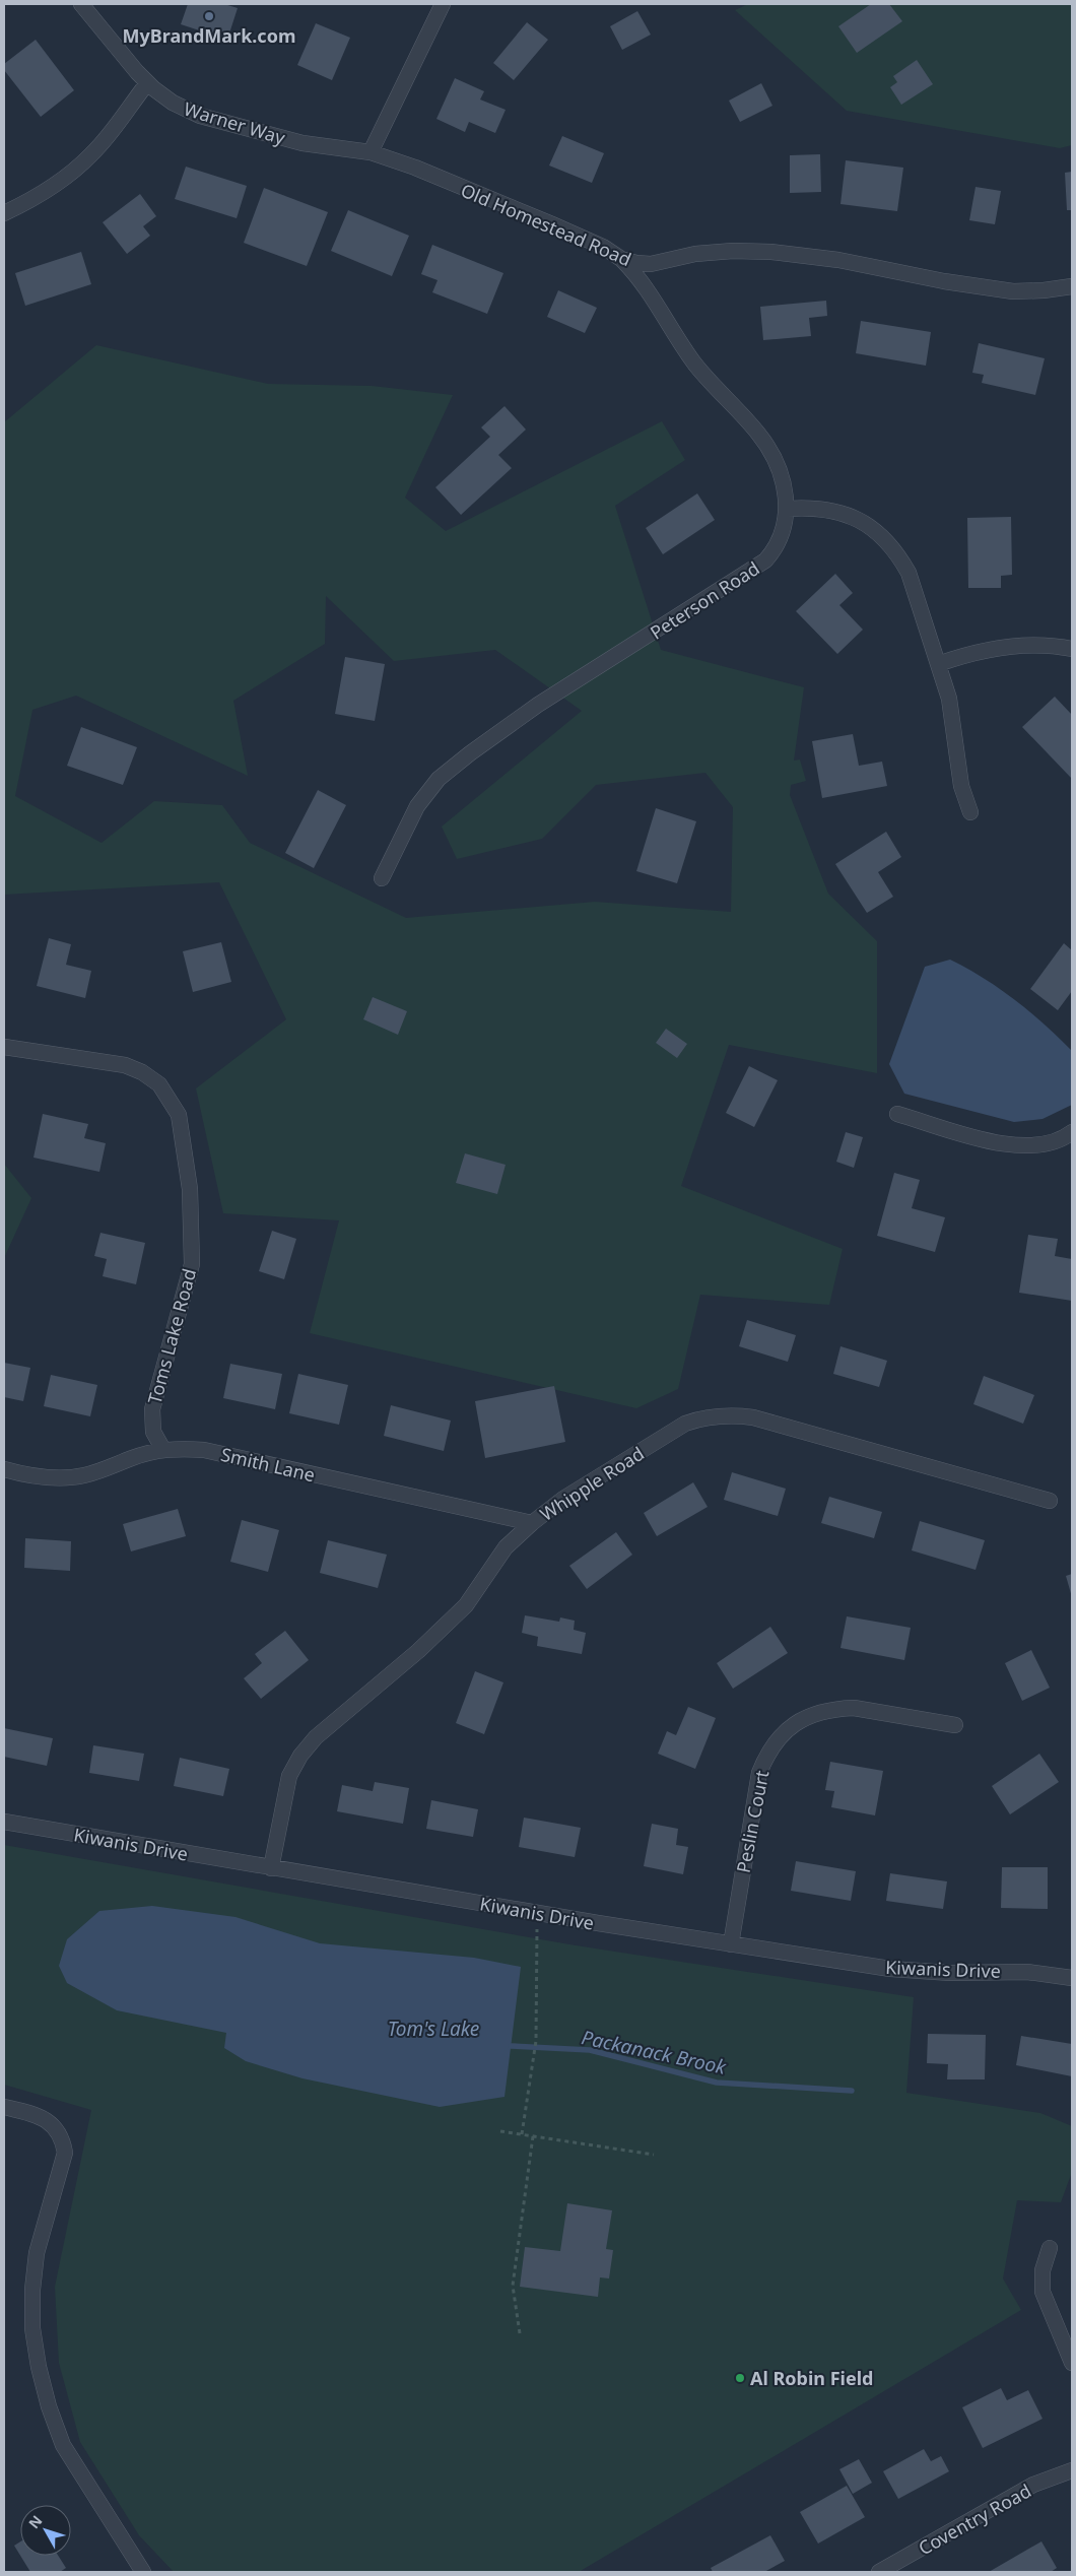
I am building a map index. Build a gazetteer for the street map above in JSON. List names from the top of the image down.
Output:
{
  "streets": {
    "street": [
      "Warner Way",
      "Old Homestead Road",
      "Peterson Road",
      "Toms Lake Road",
      "Smith Lane",
      "Whipple Road",
      "Peslin Court",
      "Kiwanis Drive",
      "Coventry Road"
    ]
  },
  "crossings": [
    ["Warner Way", "Old Homestead Road"],
    ["Old Homestead Road", "Peterson Road"],
    ["Toms Lake Road", "Smith Lane"],
    ["Smith Lane", "Whipple Road"],
    ["Whipple Road", "Kiwanis Drive"],
    ["Peslin Court", "Kiwanis Drive"]
  ],
  "water": ["Tom's Lake", "Packanack Brook"],
  "places": ["MyBrandMark.com", "Al Robin Field"],
  "north": "top left"
}
